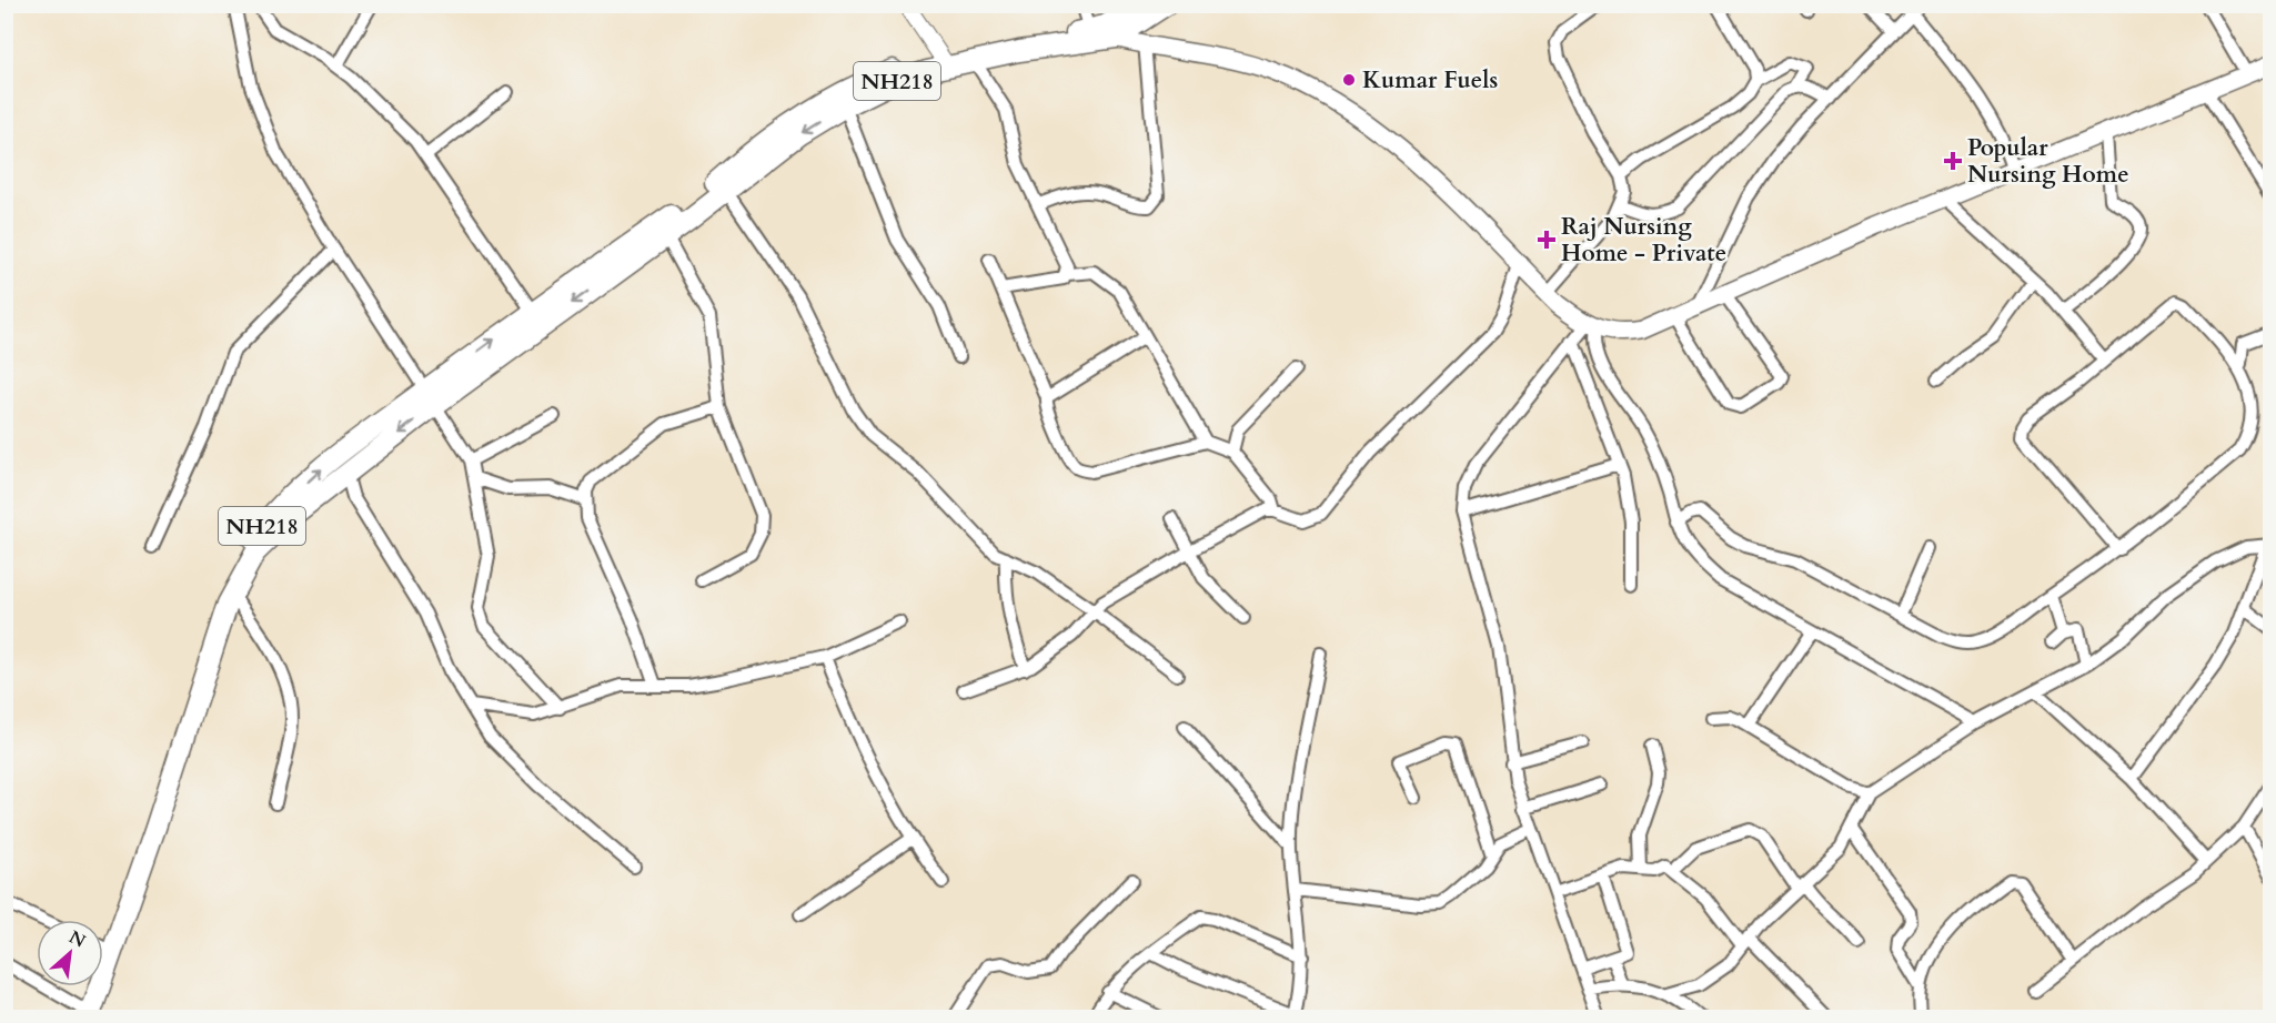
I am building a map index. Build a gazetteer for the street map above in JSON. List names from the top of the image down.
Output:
{
  "streets": {
    "highway": ["NH218"]
  },
  "places": {
    "other": ["Kumar Fuels"],
    "health": ["Popular Nursing Home", "Raj Nursing Home - Private"]
  },
  "north": "top right"
}
